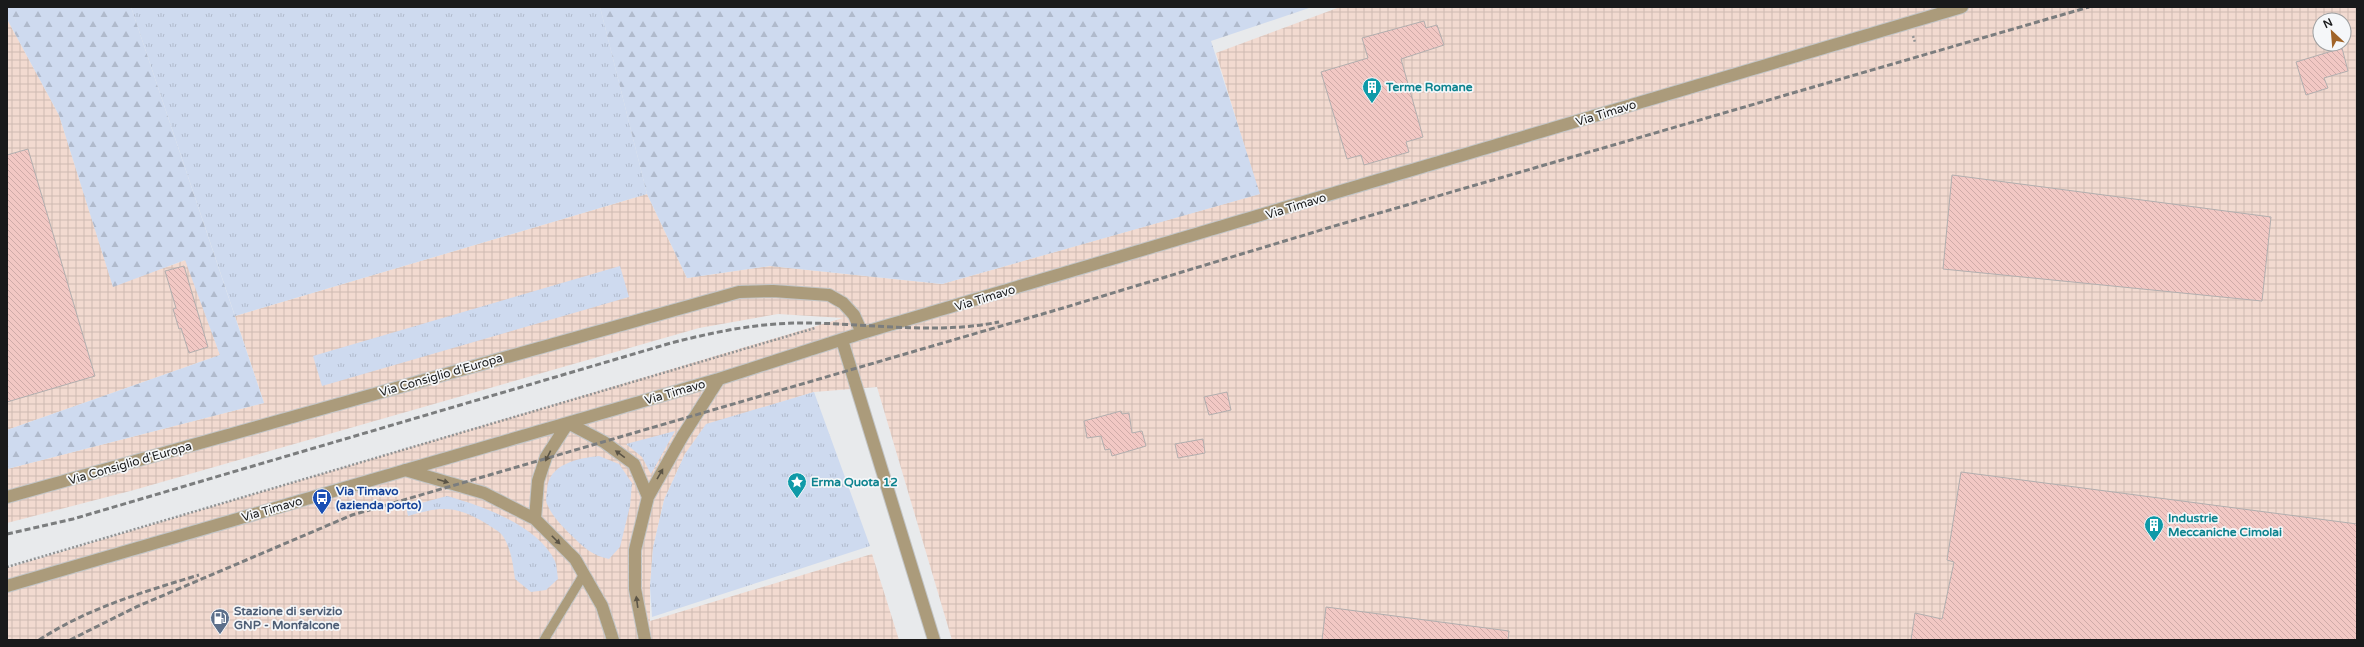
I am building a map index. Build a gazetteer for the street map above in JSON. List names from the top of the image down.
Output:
{
  "streets": {
    "street": ["Via Timavo", "Via Consiglio d'Europa"]
  },
  "crossings": [
    ["Via Timavo", "Via Consiglio d'Europa"]
  ],
  "places": {
    "building": ["Terme Romane", "Industrie Meccaniche Cimolai"],
    "place": ["Erma Quota 12"],
    "bus stop": ["Via Timavo (azienda porto)"],
    "fuel station": ["Stazione di servizio GNP - Monfalcone"]
  },
  "north": "top left"
}
